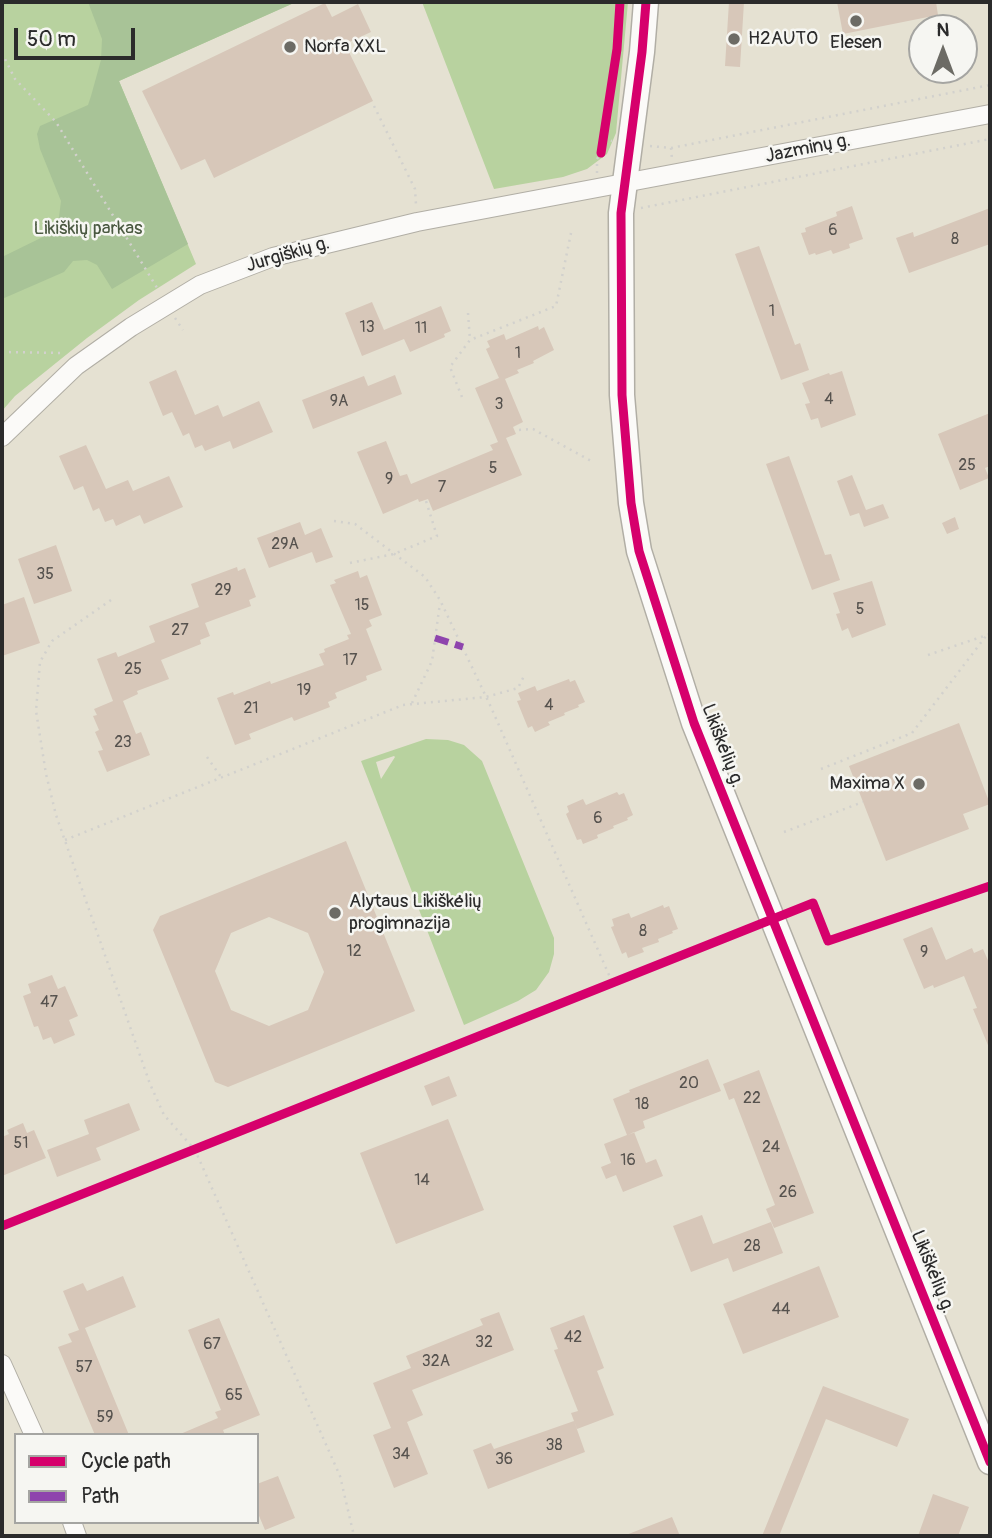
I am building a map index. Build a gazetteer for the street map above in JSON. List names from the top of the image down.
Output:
{
  "streets": {
    "street": ["Jazminų g.", "Jurgiškių g.", "Likiškėlių g."]
  },
  "crossings": [
    ["Jazminų g.", "Jurgiškių g."],
    ["Jazminų g.", "Likiškėlių g."],
    ["Jurgiškių g.", "Likiškėlių g."]
  ],
  "parks": ["Likiškių parkas"],
  "places": [
    "Elesen",
    "H2AUTO",
    "Norfa XXL",
    "Maxima X",
    "Alytaus Likiškėlių progimnazija"
  ],
  "house_numbers": [
    "6",
    "8",
    "1",
    "13",
    "11",
    "1",
    "4",
    "9A",
    "3",
    "25",
    "5",
    "9",
    "7",
    "29A",
    "35",
    "29",
    "15",
    "5",
    "27",
    "17",
    "25",
    "19",
    "4",
    "21",
    "23",
    "6",
    "8",
    "12",
    "9",
    "47",
    "20",
    "22",
    "18",
    "51",
    "24",
    "16",
    "14",
    "26",
    "28",
    "44",
    "42",
    "32",
    "67",
    "32A",
    "57",
    "65",
    "59",
    "38",
    "34",
    "36"
  ],
  "legend": ["Cycle path", "Path"],
  "scale_bar": "50 m",
  "north": "top"
}
